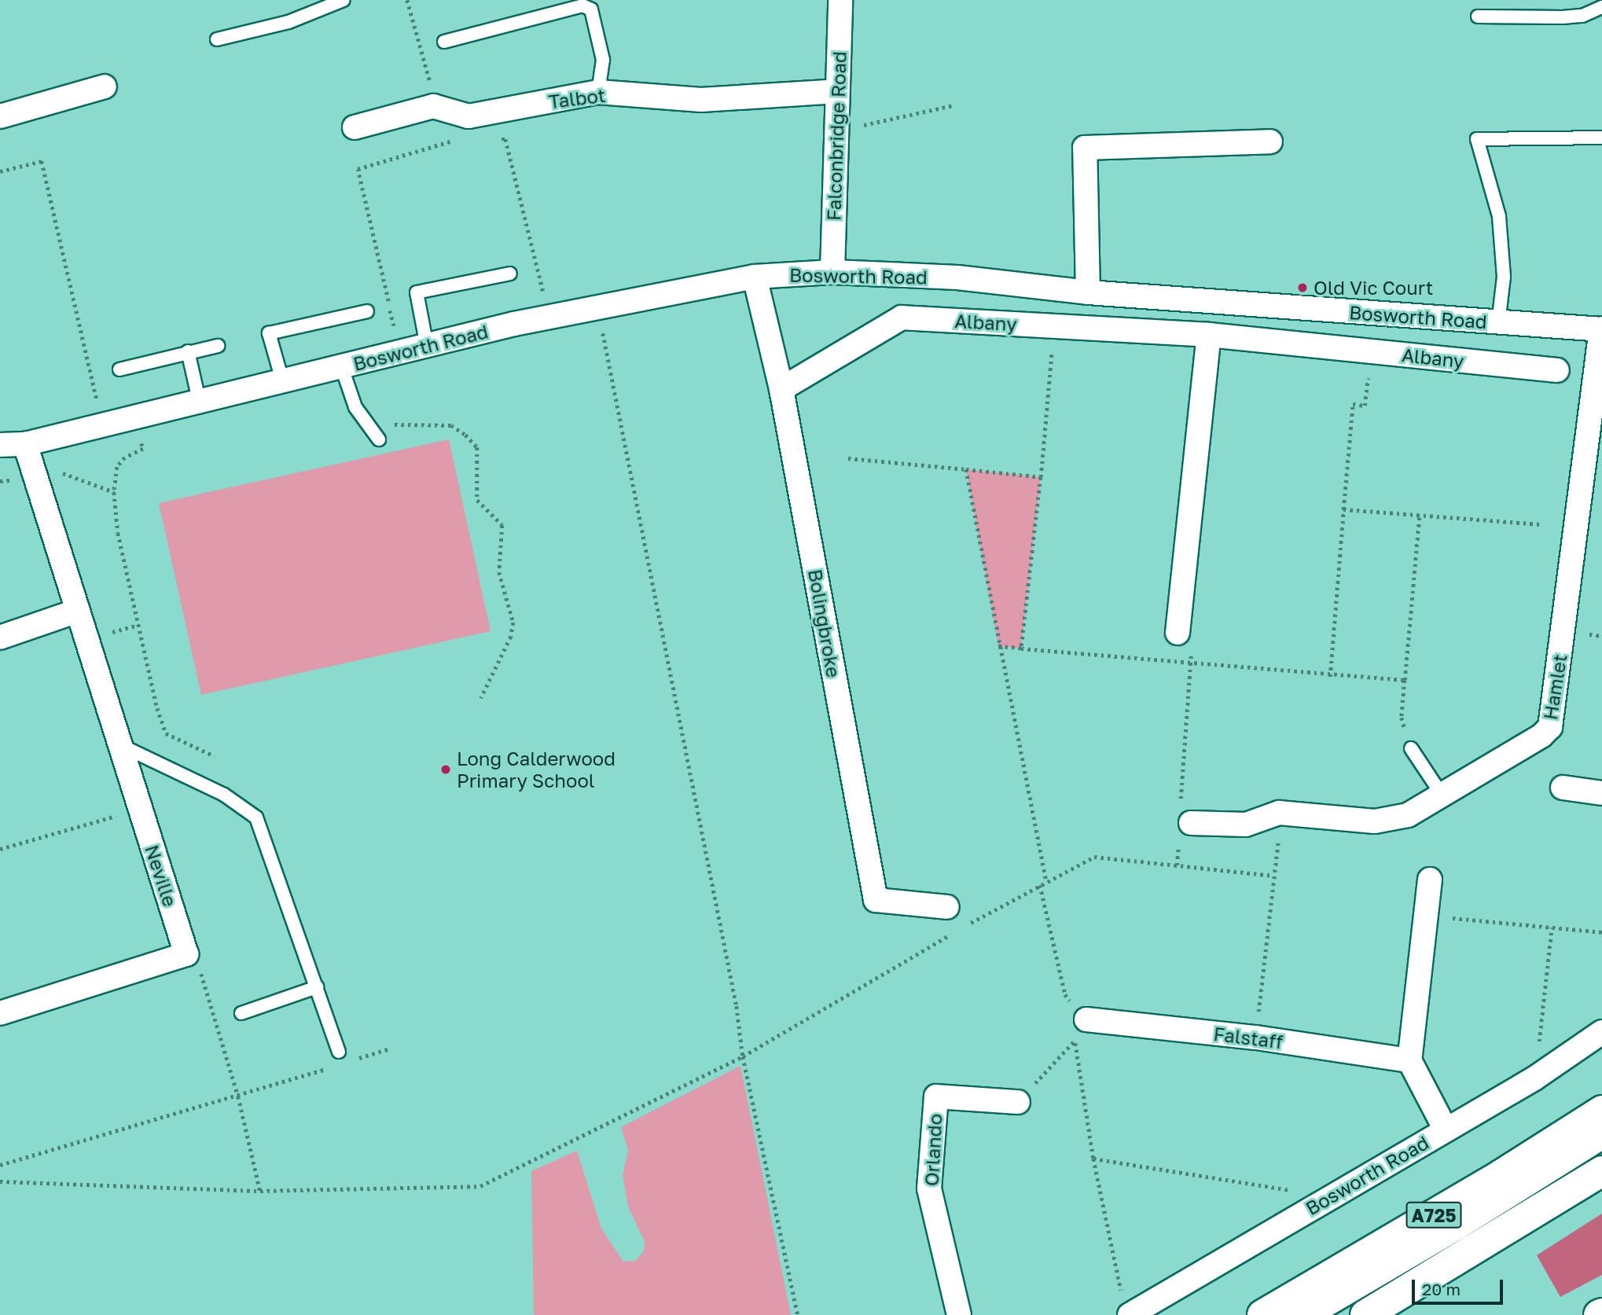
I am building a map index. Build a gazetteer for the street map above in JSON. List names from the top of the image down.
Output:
{
  "streets": {
    "main road": ["A725"],
    "street": [
      "Talbot",
      "Falconbridge Road",
      "Bosworth Road",
      "Albany",
      "Bolingbroke",
      "Hamlet",
      "Neville",
      "Falstaff",
      "Orlando"
    ]
  },
  "crossings": [
    ["Talbot", "Falconbridge Road"],
    ["Falconbridge Road", "Bosworth Road"],
    ["Bosworth Road", "Bolingbroke"],
    ["Bosworth Road", "Hamlet"],
    ["Bosworth Road", "Neville"],
    ["Albany", "Bolingbroke"]
  ],
  "places": ["Old Vic Court", "Long Calderwood Primary School"],
  "scale_bar": "20 m"
}
